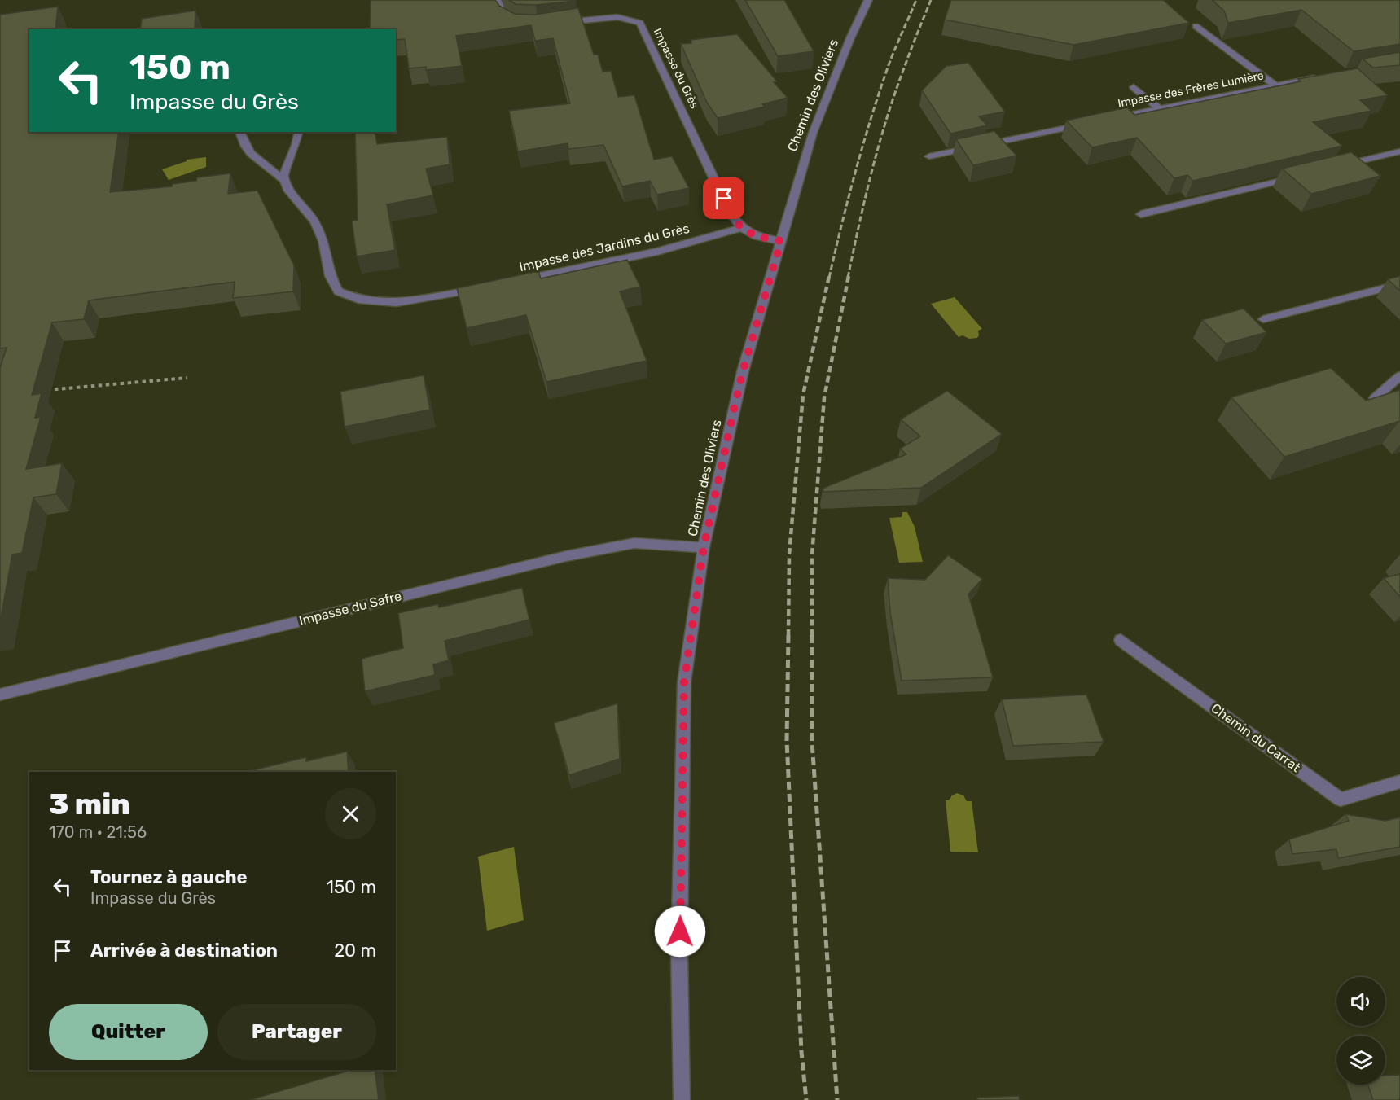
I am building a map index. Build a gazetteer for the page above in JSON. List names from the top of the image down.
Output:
{
  "streets": {
    "street": [
      "Impasse du Grès",
      "Impasse des Frères Lumière",
      "Chemin des Oliviers",
      "Impasse des Jardins du Grès",
      "Impasse du Safre",
      "Chemin du Carrat"
    ]
  },
  "crossings": [
    ["Impasse du Grès", "Impasse des Jardins du Grès"],
    ["Chemin des Oliviers", "Impasse du Safre"]
  ],
  "page": {
    "turn": ["150 m", "Impasse du Grès"],
    "heading": ["3 min", "170 m · 21:56"],
    "list": [
      {
        "name": "Tournez à gauche",
        "note": "Impasse du Grès",
        "value": "150 m"
      },
      {
        "name": "Arrivée à destination",
        "value": "20 m"
      }
    ],
    "buttons": ["Quitter", "Partager"]
  }
}
